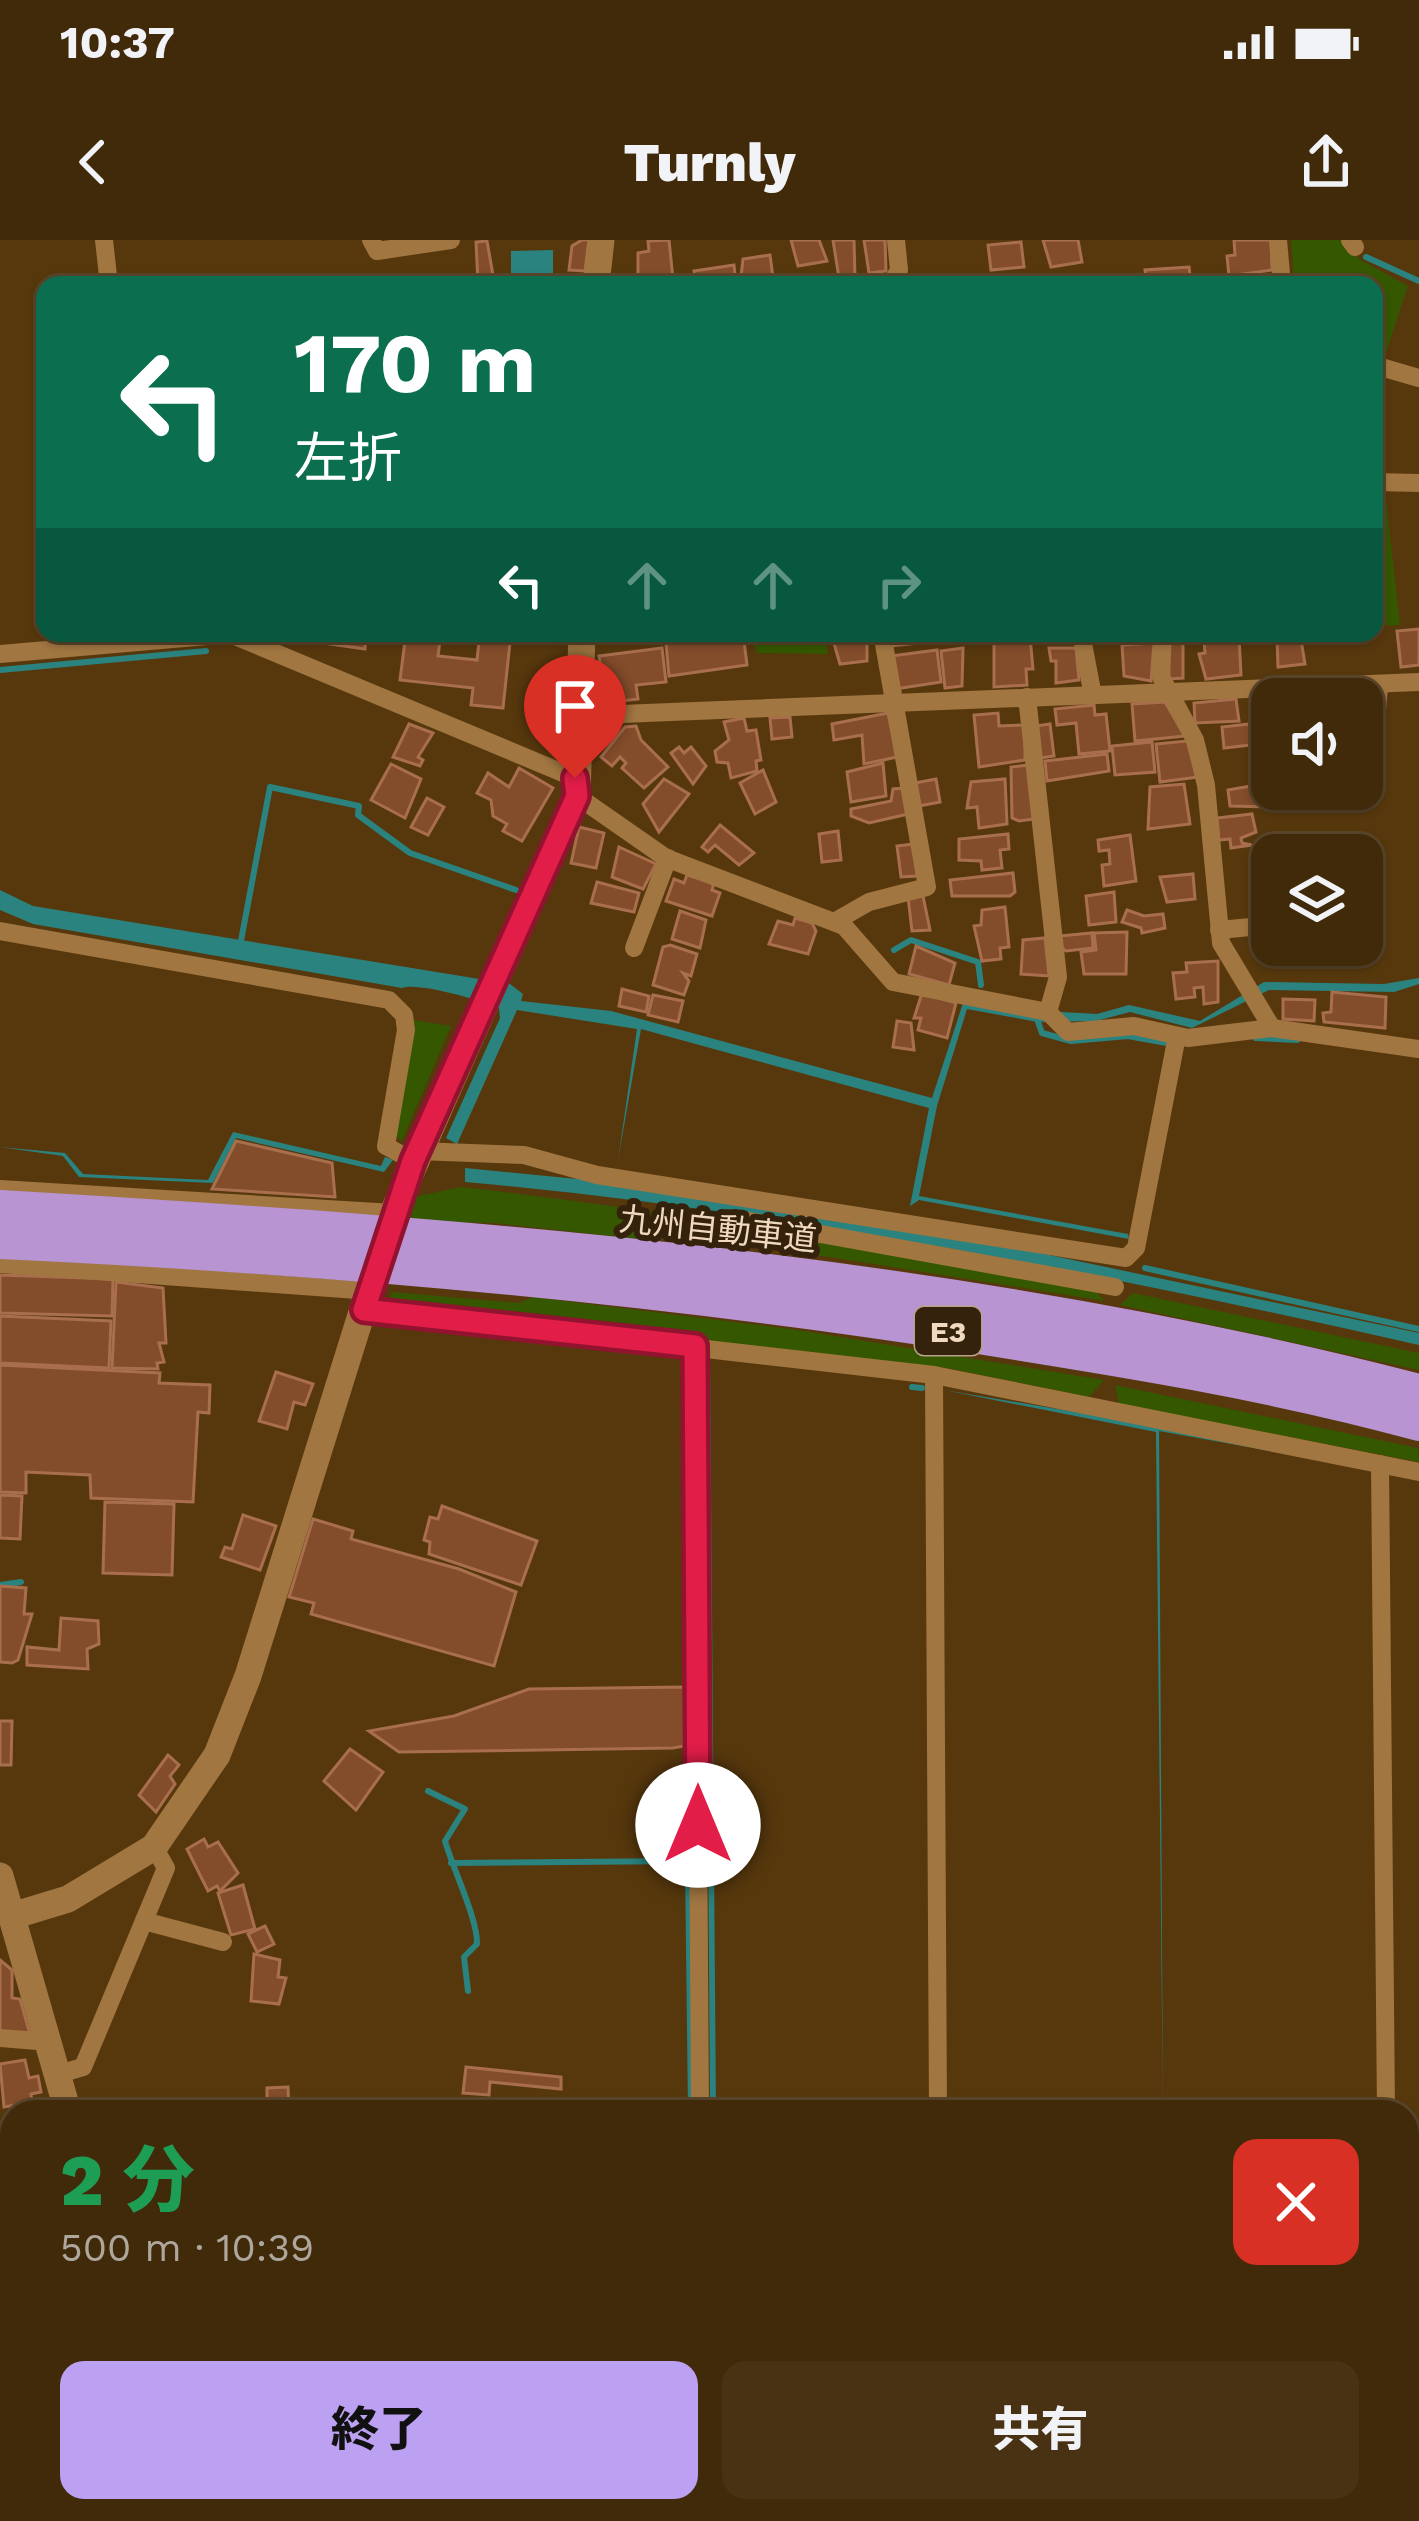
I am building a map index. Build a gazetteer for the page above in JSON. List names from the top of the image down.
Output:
{
  "streets": {
    "highway": ["九州自動車道", "E3"]
  },
  "page": {
    "status": "10:37",
    "header": "Turnly",
    "turn": ["170 m", "左折"],
    "heading": ["2 分", "500 m · 10:39"],
    "buttons": ["終了", "共有"]
  }
}
